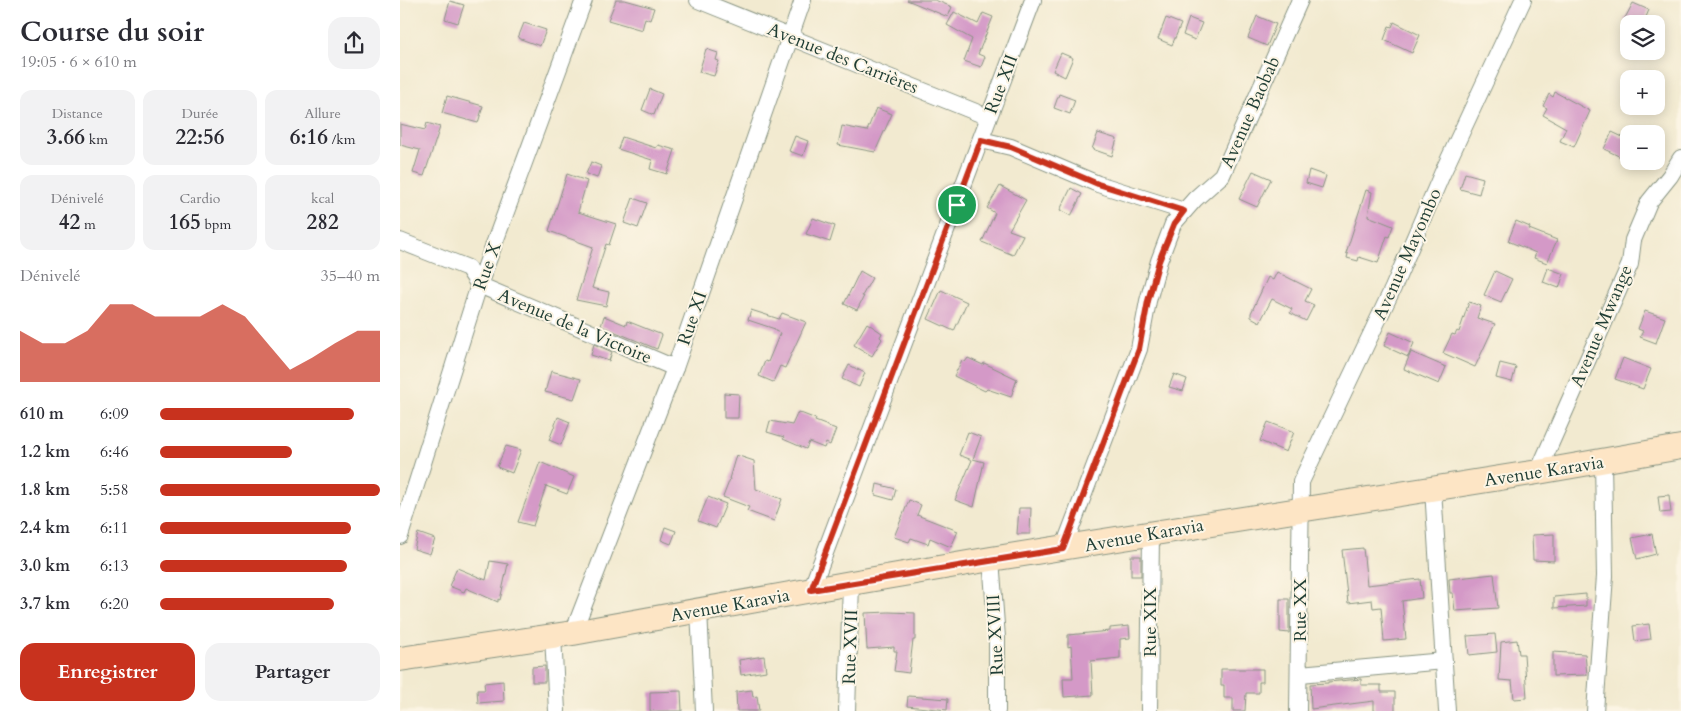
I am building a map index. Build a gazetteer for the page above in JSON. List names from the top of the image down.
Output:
{
  "streets": {
    "street": [
      "Avenue des Carrières",
      "Rue XII",
      "Avenue Baobab",
      "Avenue Mayombo",
      "Rue X",
      "Rue XI",
      "Avenue de la Victoire",
      "Avenue Mwange",
      "Avenue Karavia",
      "Rue XX",
      "Rue XIX",
      "Rue XVIII",
      "Rue XVII"
    ]
  },
  "crossings": [
    ["Avenue des Carrières", "Rue XII"],
    ["Avenue des Carrières", "Rue XI"],
    ["Rue XII", "Avenue Karavia"],
    ["Avenue Baobab", "Avenue Karavia"],
    ["Avenue Mayombo", "Avenue Karavia"],
    ["Avenue Mayombo", "Rue XX"],
    ["Rue X", "Avenue de la Victoire"],
    ["Rue XI", "Avenue de la Victoire"],
    ["Rue XI", "Avenue Karavia"],
    ["Avenue Mwange", "Avenue Karavia"],
    ["Avenue Karavia", "Rue XX"],
    ["Avenue Karavia", "Rue XIX"],
    ["Avenue Karavia", "Rue XVIII"],
    ["Avenue Karavia", "Rue XVII"]
  ],
  "page": {
    "heading": ["Course du soir", "19:05 · 6 × 610 m"],
    "map_buttons": ["+", "−"],
    "stats": [
      ["Distance", "3.66 km"],
      ["Durée", "22:56"],
      ["Allure", "6:16 /km"],
      ["Dénivelé", "42 m"],
      ["Cardio", "165 bpm"],
      ["kcal", "282"]
    ],
    "chart": ["Dénivelé", "35–40 m"],
    "list": [
      {
        "name": "610 m",
        "note": "6:09"
      },
      {
        "name": "1.2 km",
        "note": "6:46"
      },
      {
        "name": "1.8 km",
        "note": "5:58"
      },
      {
        "name": "2.4 km",
        "note": "6:11"
      },
      {
        "name": "3.0 km",
        "note": "6:13"
      },
      {
        "name": "3.7 km",
        "note": "6:20"
      }
    ],
    "buttons": ["Enregistrer", "Partager"]
  }
}
